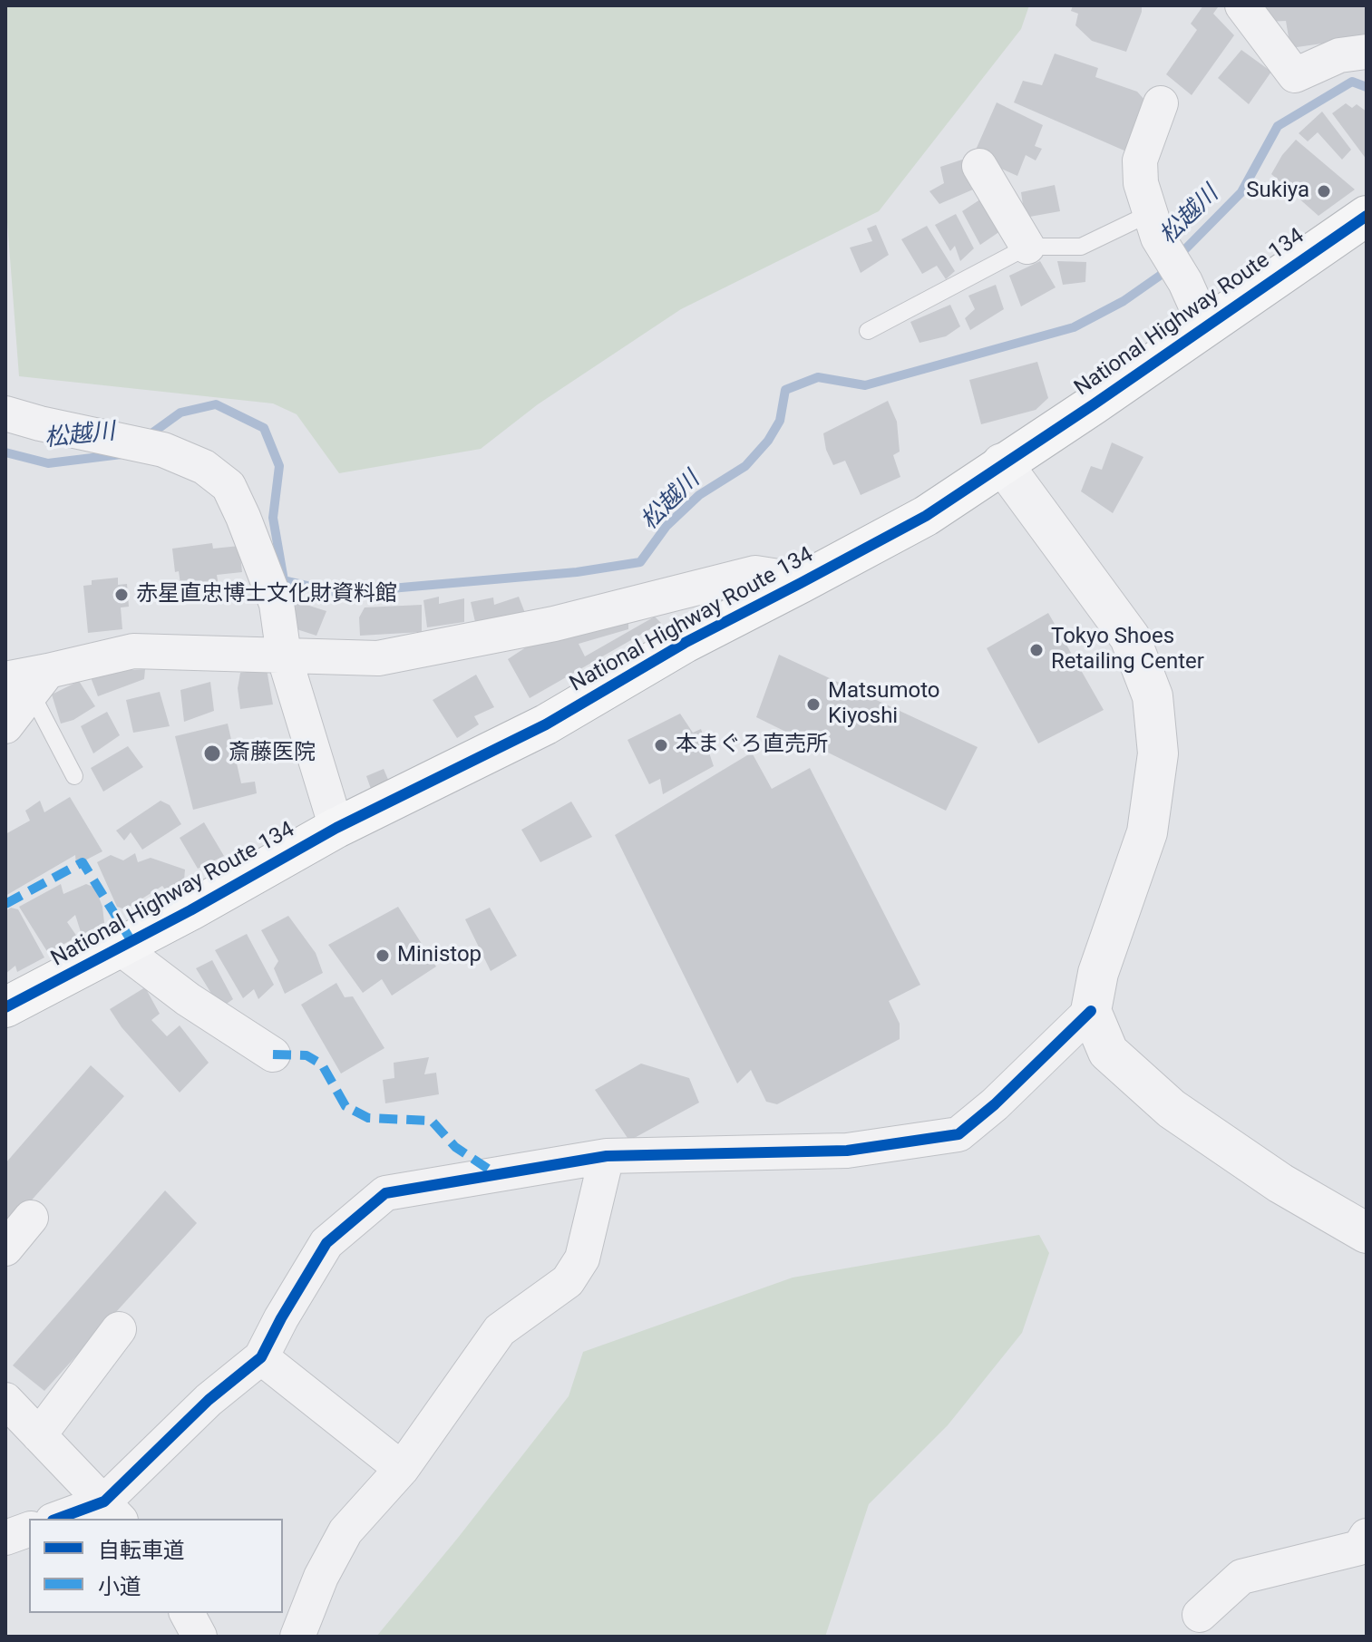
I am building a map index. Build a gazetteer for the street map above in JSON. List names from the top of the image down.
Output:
{
  "streets": {
    "highway": ["National Highway Route 134"]
  },
  "water": ["松越川"],
  "places": [
    "Sukiya",
    "赤星直忠博士文化財資料館",
    "Tokyo Shoes Retailing Center",
    "Matsumoto Kiyoshi",
    "本まぐろ直売所",
    "斎藤医院",
    "Ministop"
  ],
  "legend": ["自転車道", "小道"]
}
